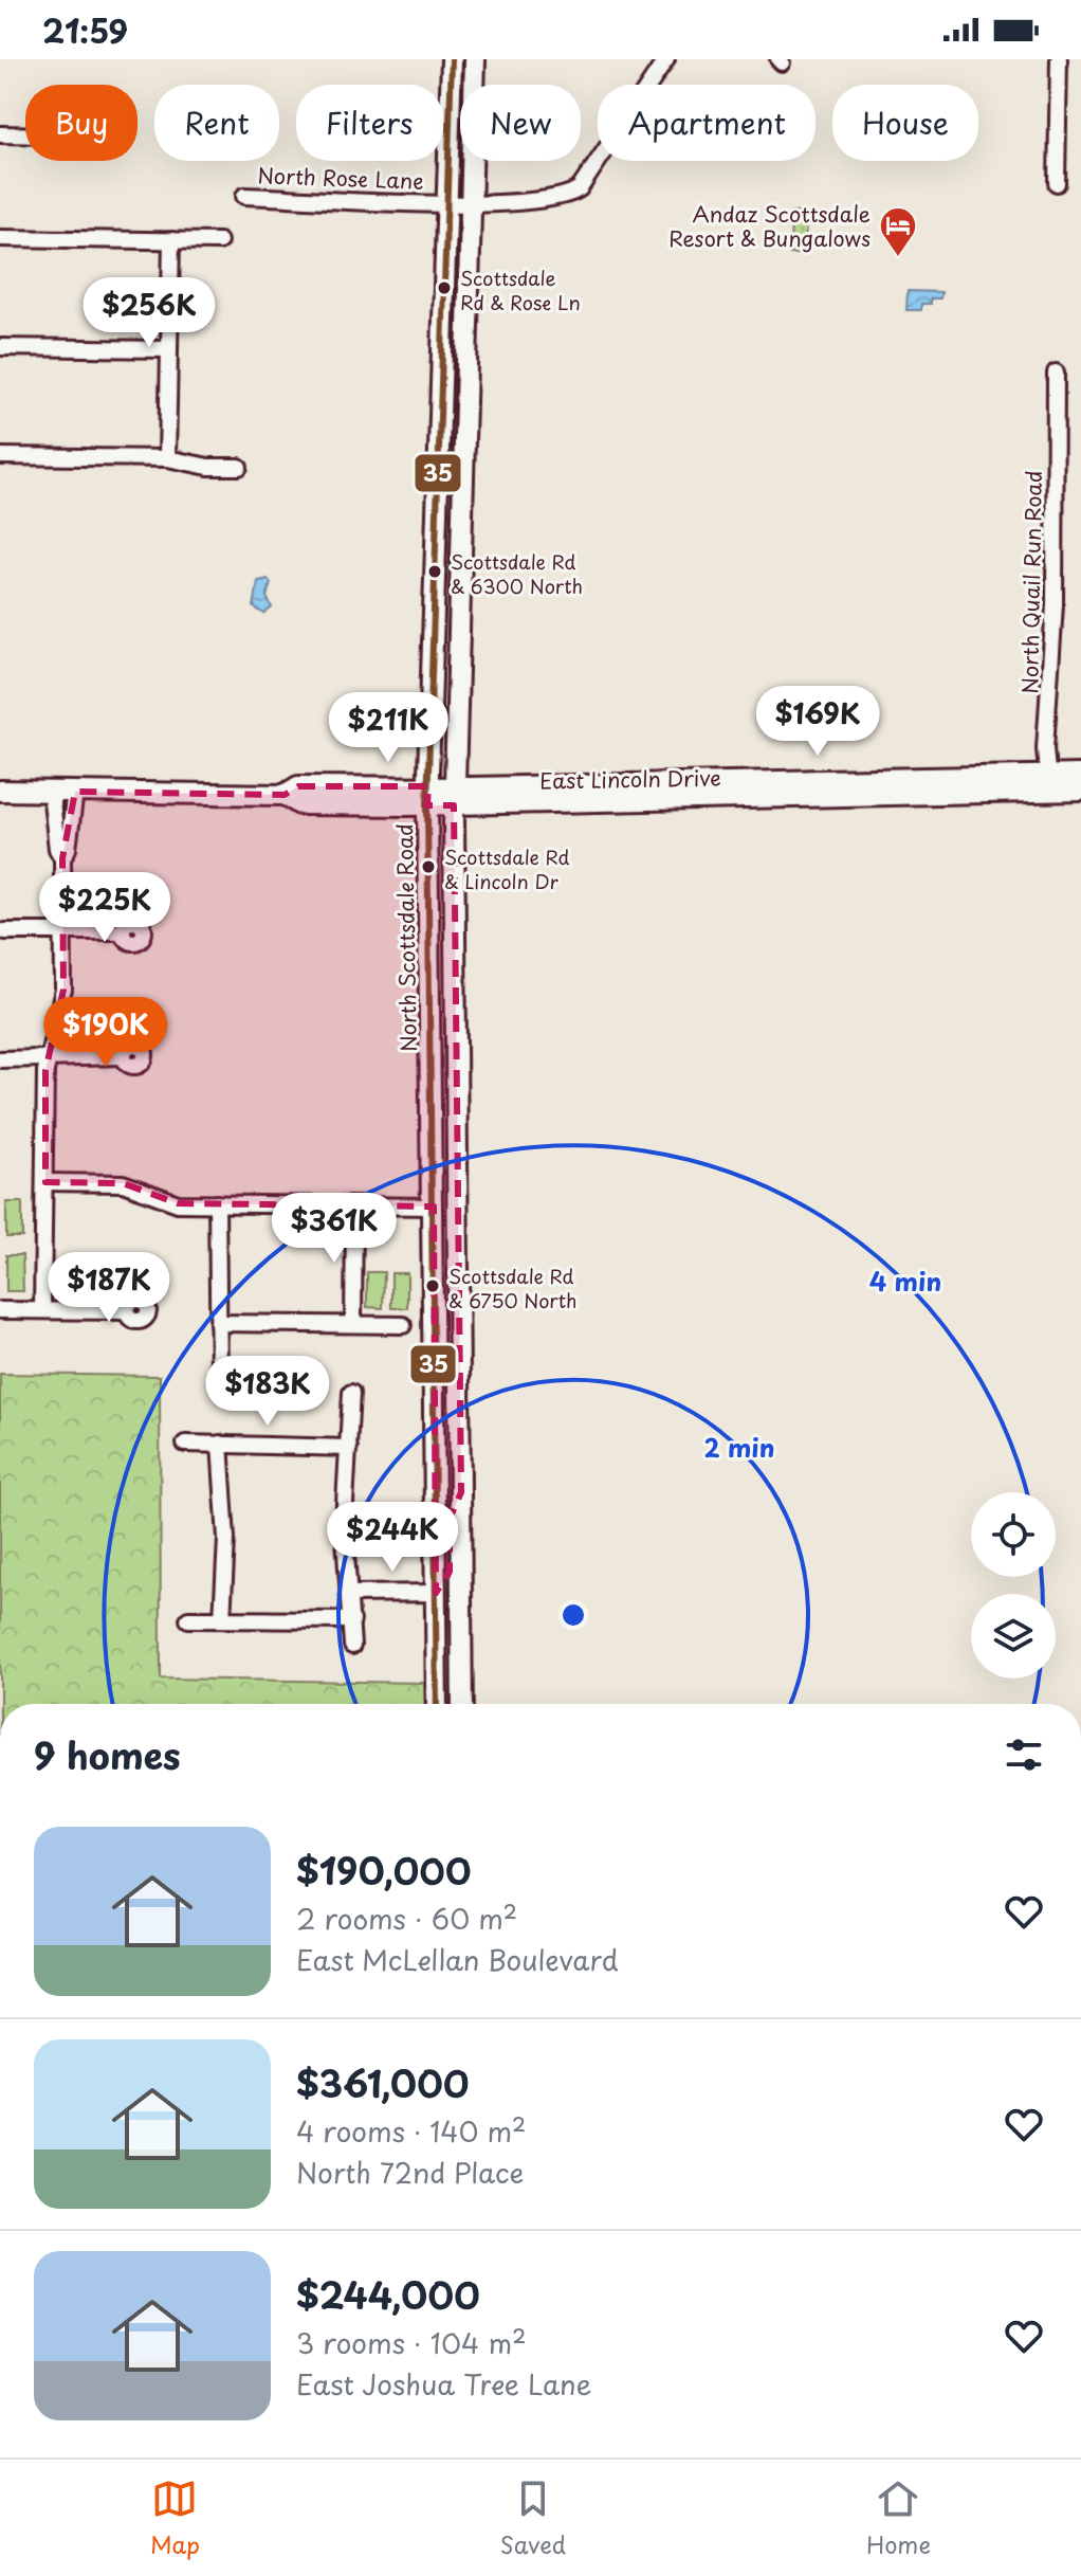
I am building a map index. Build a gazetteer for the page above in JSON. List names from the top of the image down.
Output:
{
  "streets": {
    "main road": ["East Lincoln Drive", "North Scottsdale Road"],
    "street": ["North Rose Lane", "North Quail Run Road"]
  },
  "crossings": [
    ["North Rose Lane", "North Scottsdale Road"],
    ["North Quail Run Road", "East Lincoln Drive"],
    ["East Lincoln Drive", "North Scottsdale Road"]
  ],
  "places": {
    "hotel": ["Andaz Scottsdale Resort & Bungalows"],
    "other": [
      "Scottsdale Rd & Rose Ln",
      "Scottsdale Rd & 6300 North",
      "Scottsdale Rd & Lincoln Dr",
      "Scottsdale Rd & 6750 North"
    ]
  },
  "lines": ["transit line 35"],
  "page": {
    "status": "21:59",
    "chip": [
      "Buy",
      "Rent",
      "Filters",
      "New",
      "Apartment",
      "House"
    ],
    "price": [
      "$256K",
      "$169K",
      "$211K",
      "$225K",
      "$190K",
      "$361K",
      "$187K",
      "$183K",
      "$244K"
    ],
    "heading": "9 homes",
    "list": [
      {
        "name": "$190,000",
        "note": "2 rooms · 60 m² · East McLellan Boulevard"
      },
      {
        "name": "$361,000",
        "note": "4 rooms · 140 m² · North 72nd Place"
      },
      {
        "name": "$244,000",
        "note": "3 rooms · 104 m² · East Joshua Tree Lane"
      }
    ],
    "tabs": ["Map", "Saved", "Home"]
  },
  "rings": ["4 min", "2 min"]
}
